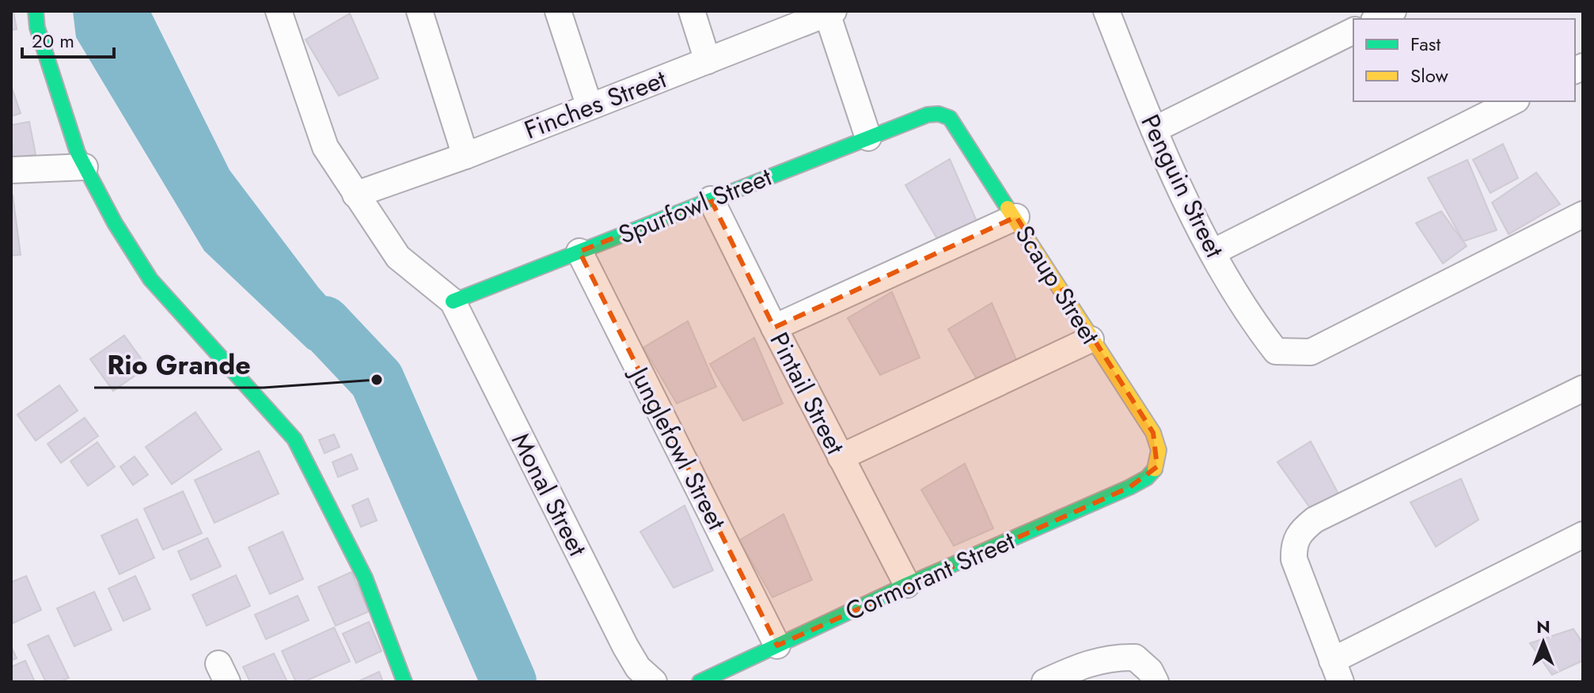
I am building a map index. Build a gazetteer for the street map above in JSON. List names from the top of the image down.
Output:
{
  "streets": {
    "street": [
      "Finches Street",
      "Penguin Street",
      "Spurfowl Street",
      "Scaup Street",
      "Pintail Street",
      "Junglefowl Street",
      "Monal Street",
      "Cormorant Street"
    ]
  },
  "crossings": [
    ["Spurfowl Street", "Scaup Street"],
    ["Spurfowl Street", "Pintail Street"],
    ["Spurfowl Street", "Junglefowl Street"],
    ["Spurfowl Street", "Monal Street"],
    ["Scaup Street", "Cormorant Street"],
    ["Pintail Street", "Cormorant Street"],
    ["Junglefowl Street", "Cormorant Street"]
  ],
  "places": ["Rio Grande"],
  "legend": ["Fast", "Slow"],
  "scale_bar": "20 m",
  "north": "top"
}
